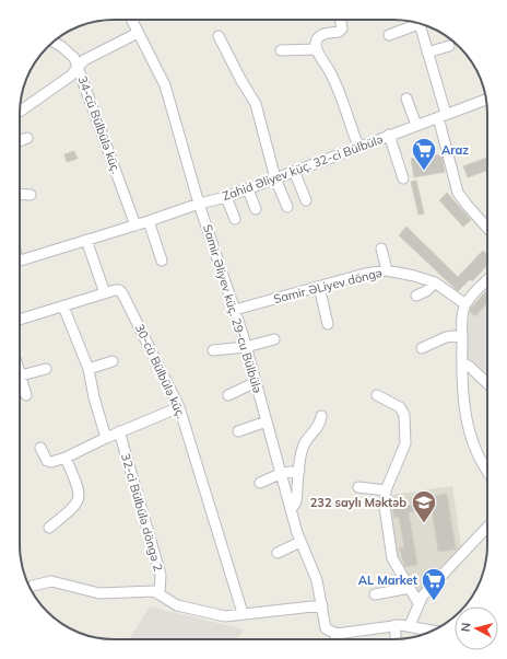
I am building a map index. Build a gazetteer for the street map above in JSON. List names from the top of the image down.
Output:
{
  "streets": {
    "street": [
      "34-cü Bülbülə küç.",
      "Zahid Əliyev küç. 32-ci Bülbülə",
      "Samir ƏLiyev döngə",
      "Samir Əliyev küç. 29-cu Bülbülə",
      "30-cü Bülbülə küç.",
      "32-ci Bülbülə döngə 2"
    ]
  },
  "crossings": [
    ["34-cü Bülbülə küç.", "Zahid Əliyev küç. 32-ci Bülbülə"],
    ["Zahid Əliyev küç. 32-ci Bülbülə", "Samir Əliyev küç. 29-cu Bülbülə"],
    ["Samir ƏLiyev döngə", "Samir Əliyev küç. 29-cu Bülbülə"]
  ],
  "places": {
    "supermarket": ["Araz", "AL Market"],
    "school or university": ["232 saylı Məktəb"]
  },
  "north": "left"
}
